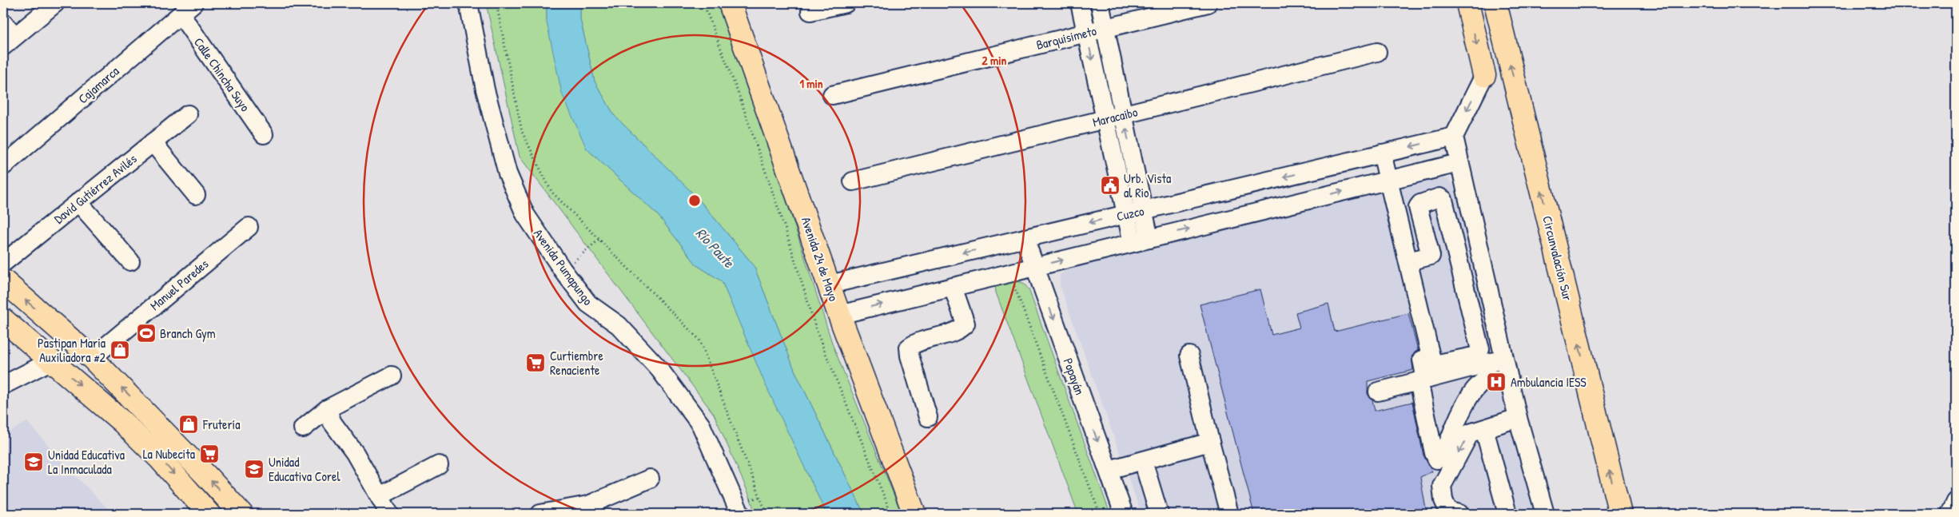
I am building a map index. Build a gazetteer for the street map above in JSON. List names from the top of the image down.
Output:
{
  "streets": {
    "main road": ["Circunvalación Sur", "Avenida 24 de Mayo"],
    "street": [
      "Barquisimeto",
      "Calle Chincha Suyo",
      "Cajamarca",
      "Maracaibo",
      "David Gutiérrez Avilés",
      "Cuzco",
      "Avenida Pumapungo",
      "Manuel Paredes",
      "Popayán"
    ]
  },
  "crossings": [
    ["Calle Chincha Suyo", "Cajamarca"],
    ["Cuzco", "Avenida 24 de Mayo"],
    ["Cuzco", "Popayán"]
  ],
  "one_way": ["Circunvalación Sur"],
  "water": ["Río Paute"],
  "places": {
    "public building": ["Urb. Vista al Rio"],
    "sports": ["Branch Gym"],
    "shop": ["Pastipan Maria Auxiliadora #2", "Frutería"],
    "supermarket": ["Curtiembre Renaciente", "La Nubecita"],
    "hospital": ["Ambulancia IESS"],
    "school or university": ["Unidad Educativa La Inmaculada", "Unidad Educativa Corel"]
  },
  "rings": ["2 min", "1 min"]
}
